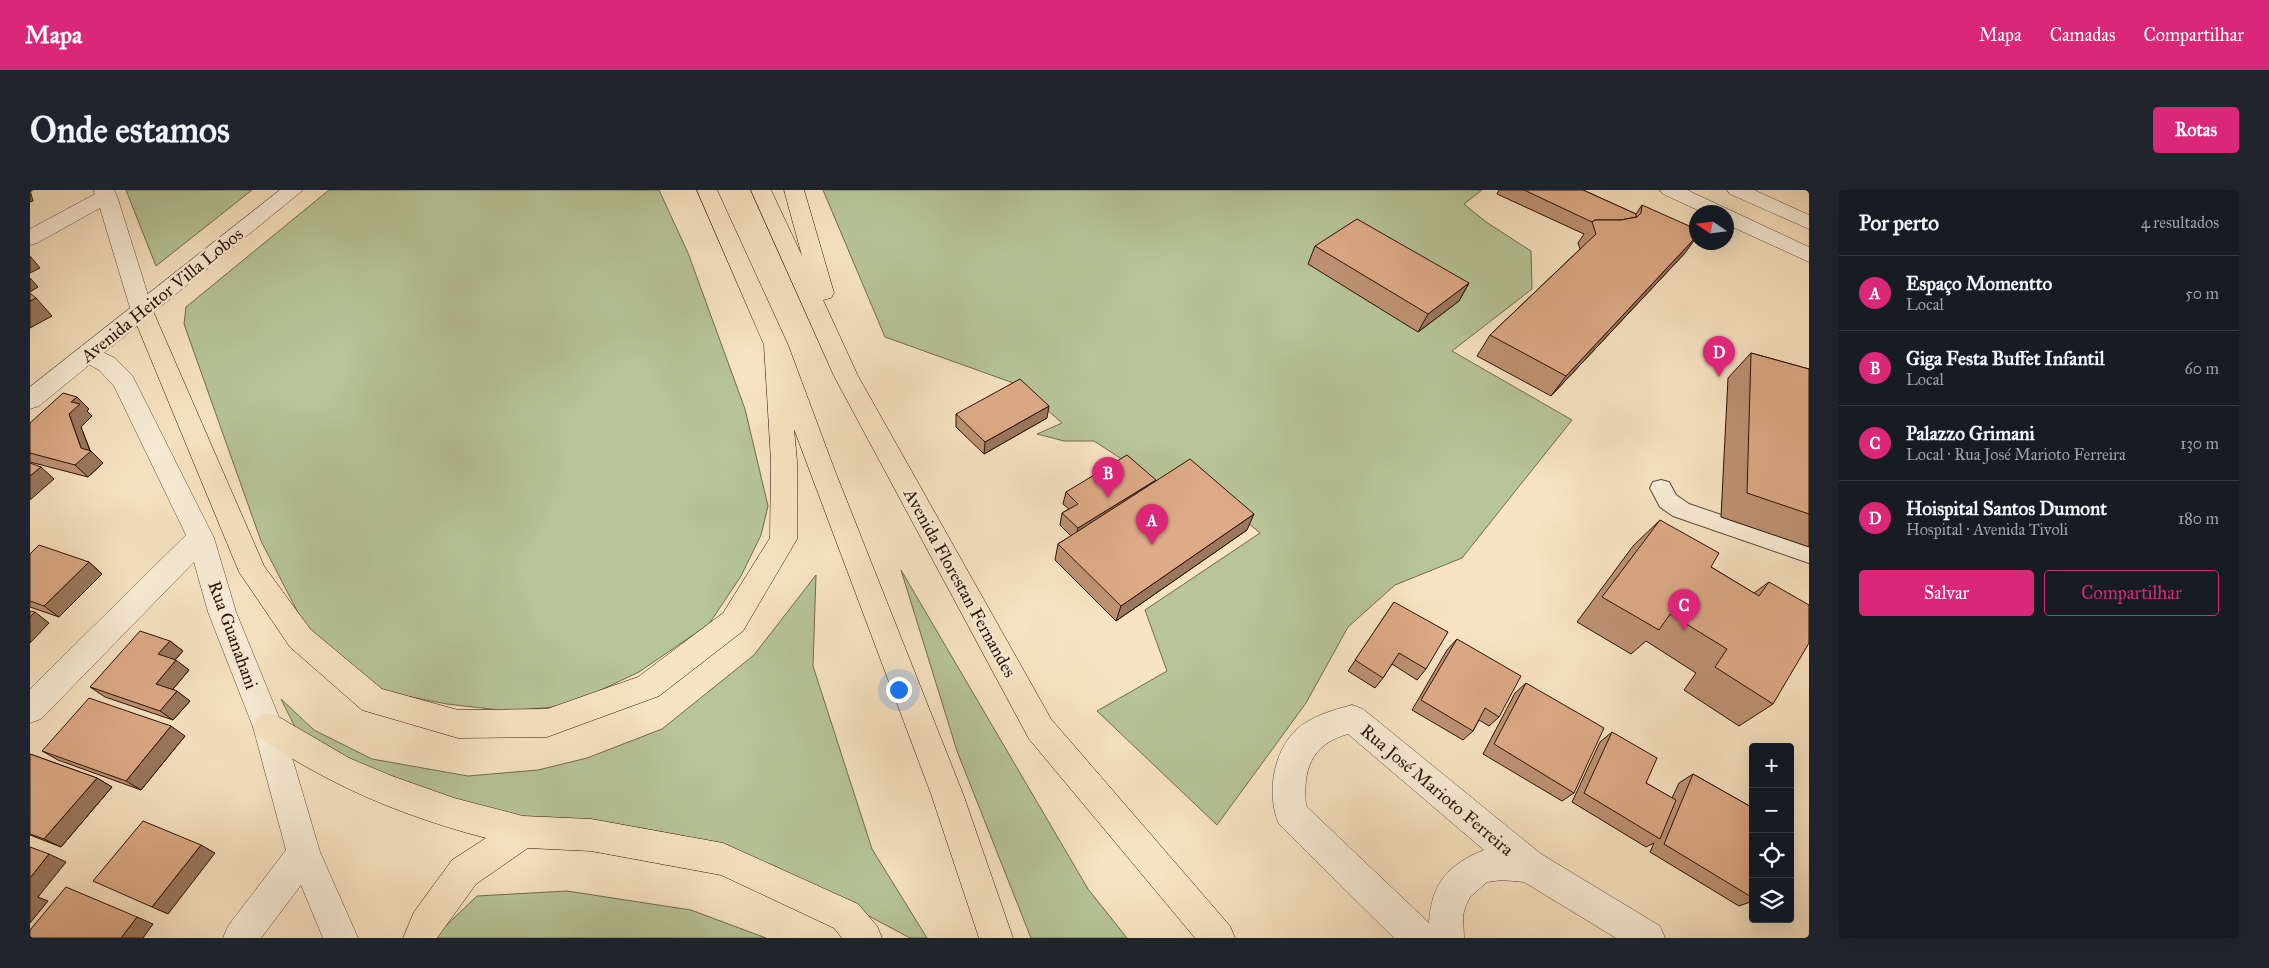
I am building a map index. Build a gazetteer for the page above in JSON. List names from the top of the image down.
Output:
{
  "streets": {
    "highway": ["Avenida Florestan Fernandes"],
    "street": ["Avenida Heitor Villa Lobos", "Rua Guanahani", "Rua José Marioto Ferreira"]
  },
  "crossings": [
    ["Avenida Heitor Villa Lobos", "Rua Guanahani"]
  ],
  "north": "left",
  "page": {
    "header": "Mapa",
    "nav": ["Mapa", "Camadas", "Compartilhar"],
    "buttons": [
      "Rotas",
      ["Salvar", "Compartilhar"]
    ],
    "title": "Onde estamos",
    "heading": ["Por perto", "4 resultados"],
    "list": [
      {
        "mark": "A",
        "name": "Espaço Momentto",
        "note": "Local",
        "value": "50 m"
      },
      {
        "mark": "B",
        "name": "Giga Festa Buffet Infantil",
        "note": "Local",
        "value": "60 m"
      },
      {
        "mark": "C",
        "name": "Palazzo Grimani",
        "note": "Local · Rua José Marioto Ferreira",
        "value": "130 m"
      },
      {
        "mark": "D",
        "name": "Hoispital Santos Dumont",
        "note": "Hospital · Avenida Tivoli",
        "value": "180 m"
      }
    ],
    "pins": [
      "D",
      "B",
      "A",
      "C"
    ],
    "map_buttons": ["+", "−"]
  }
}
